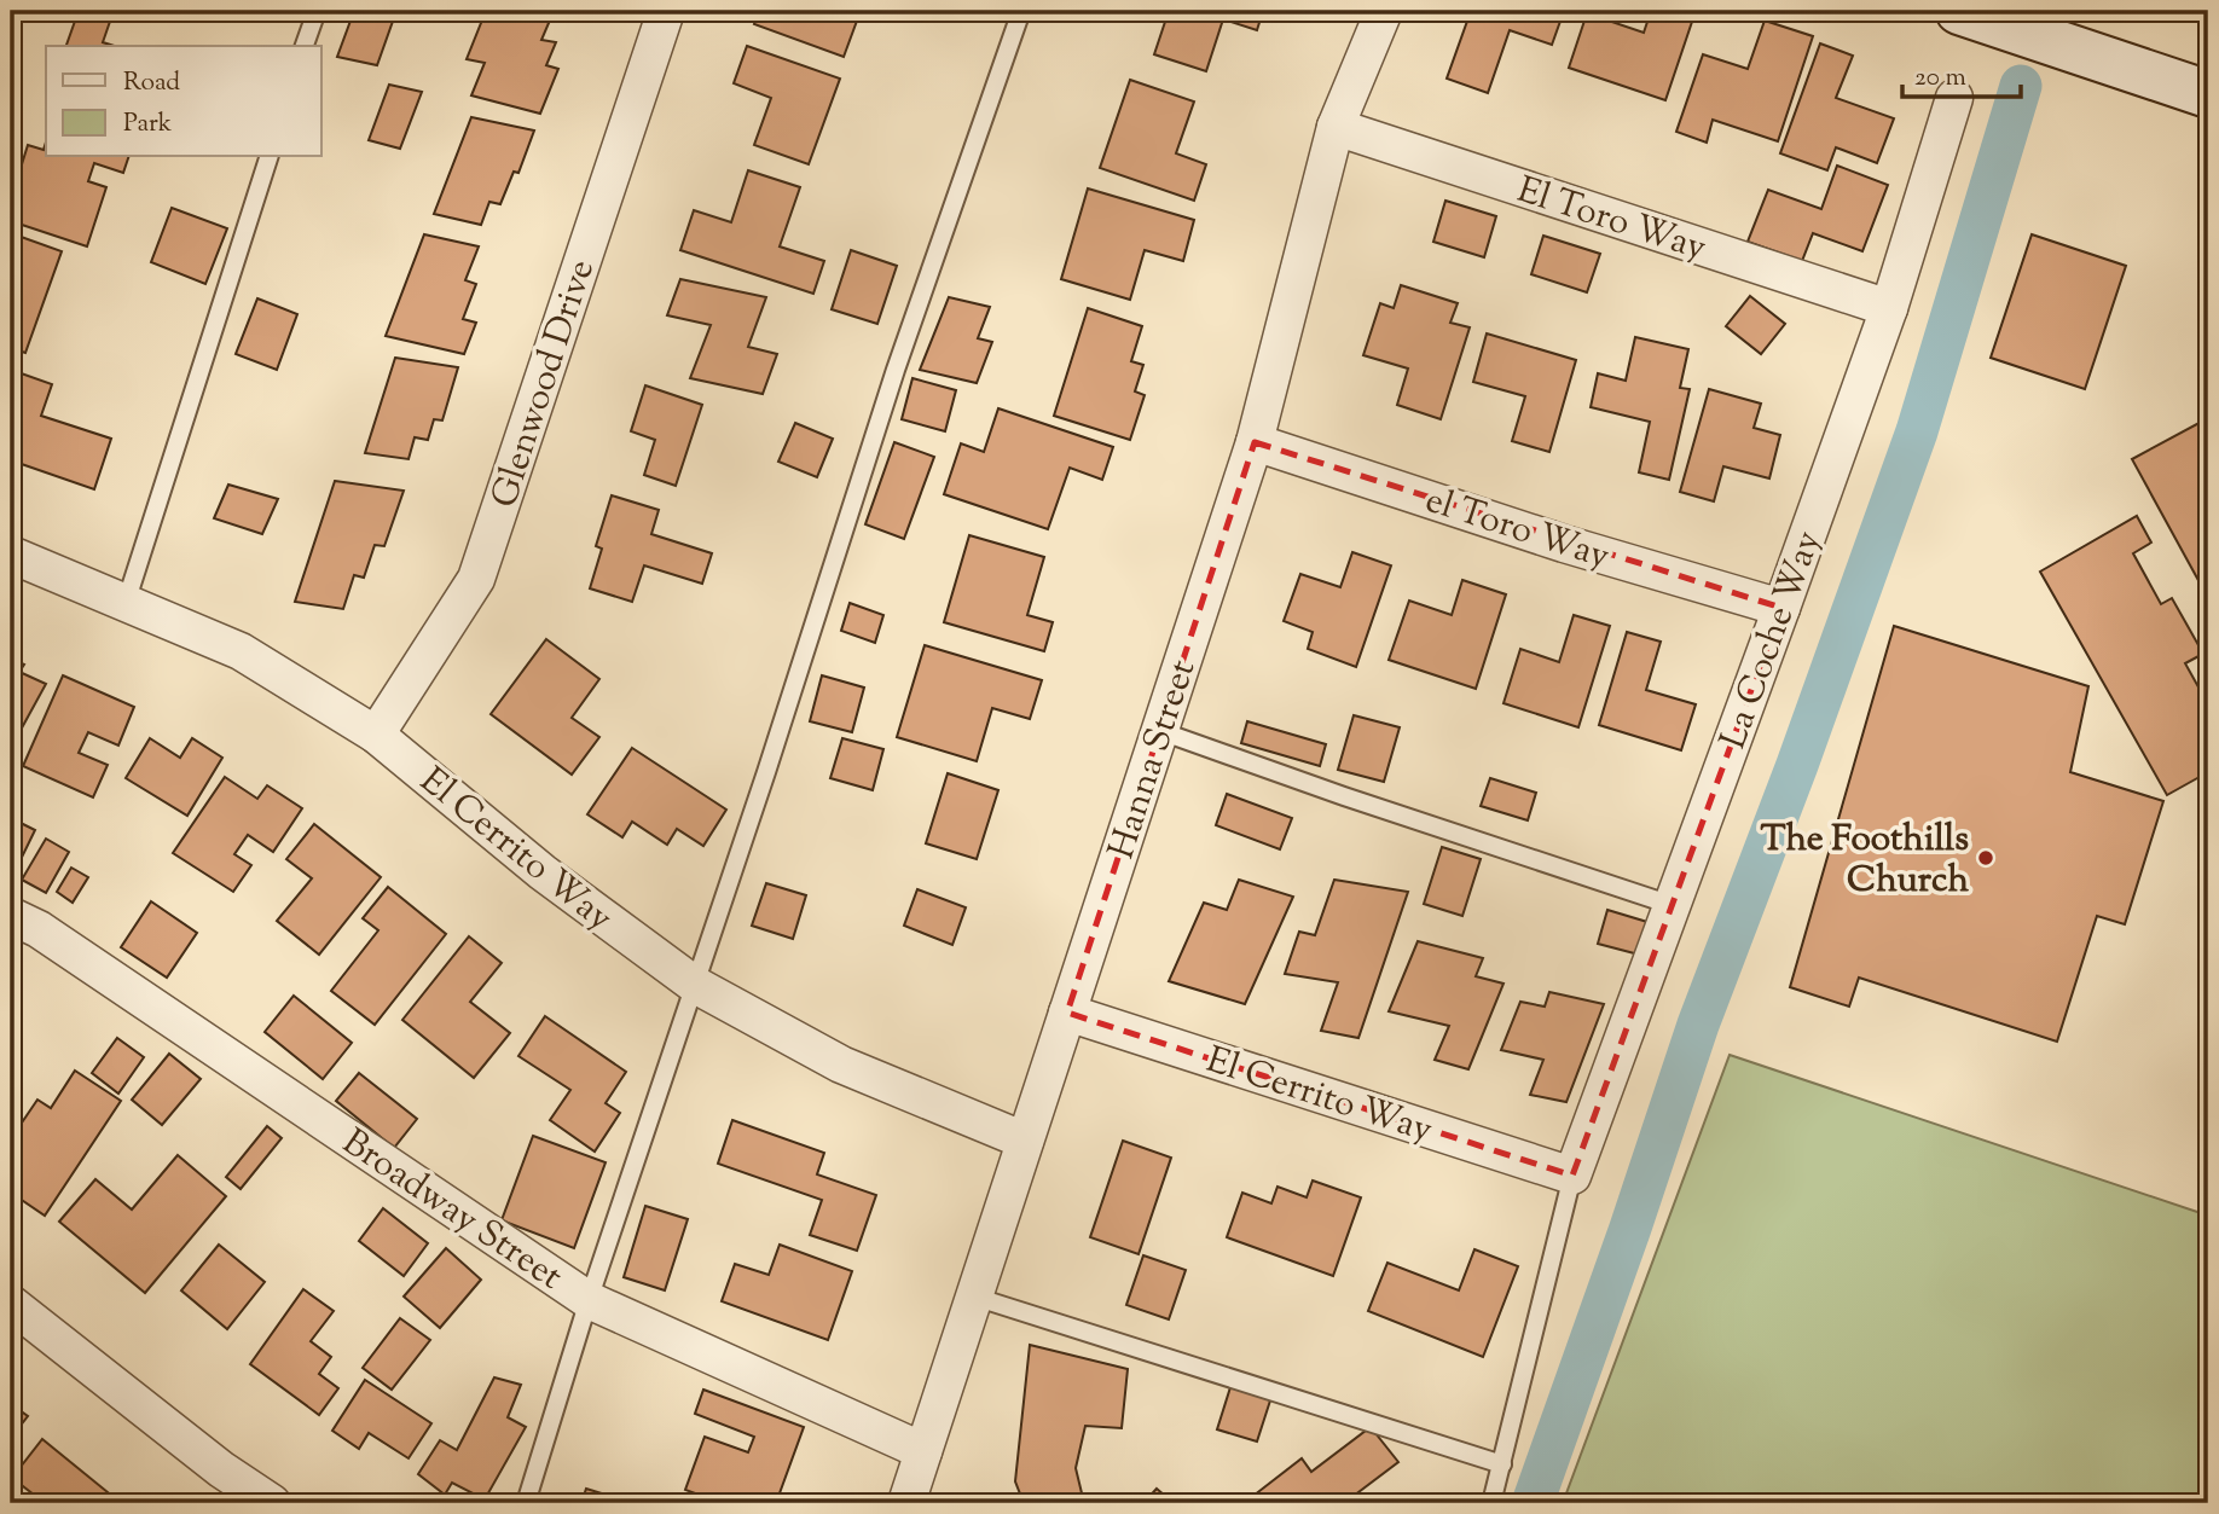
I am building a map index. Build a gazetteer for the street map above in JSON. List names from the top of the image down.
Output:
{
  "streets": {
    "street": [
      "El Toro Way",
      "Glenwood Drive",
      "el Toro Way",
      "La Coche Way",
      "Hanna Street",
      "El Cerrito Way",
      "Broadway Street"
    ]
  },
  "crossings": [
    ["El Toro Way", "La Coche Way"],
    ["El Toro Way", "Hanna Street"],
    ["Glenwood Drive", "El Cerrito Way"],
    ["el Toro Way", "La Coche Way"],
    ["el Toro Way", "Hanna Street"],
    ["La Coche Way", "El Cerrito Way"],
    ["Hanna Street", "El Cerrito Way"],
    ["Hanna Street", "Broadway Street"]
  ],
  "places": ["The Foothills Church"],
  "legend": ["Road", "Park"],
  "scale_bar": "20 m"
}
